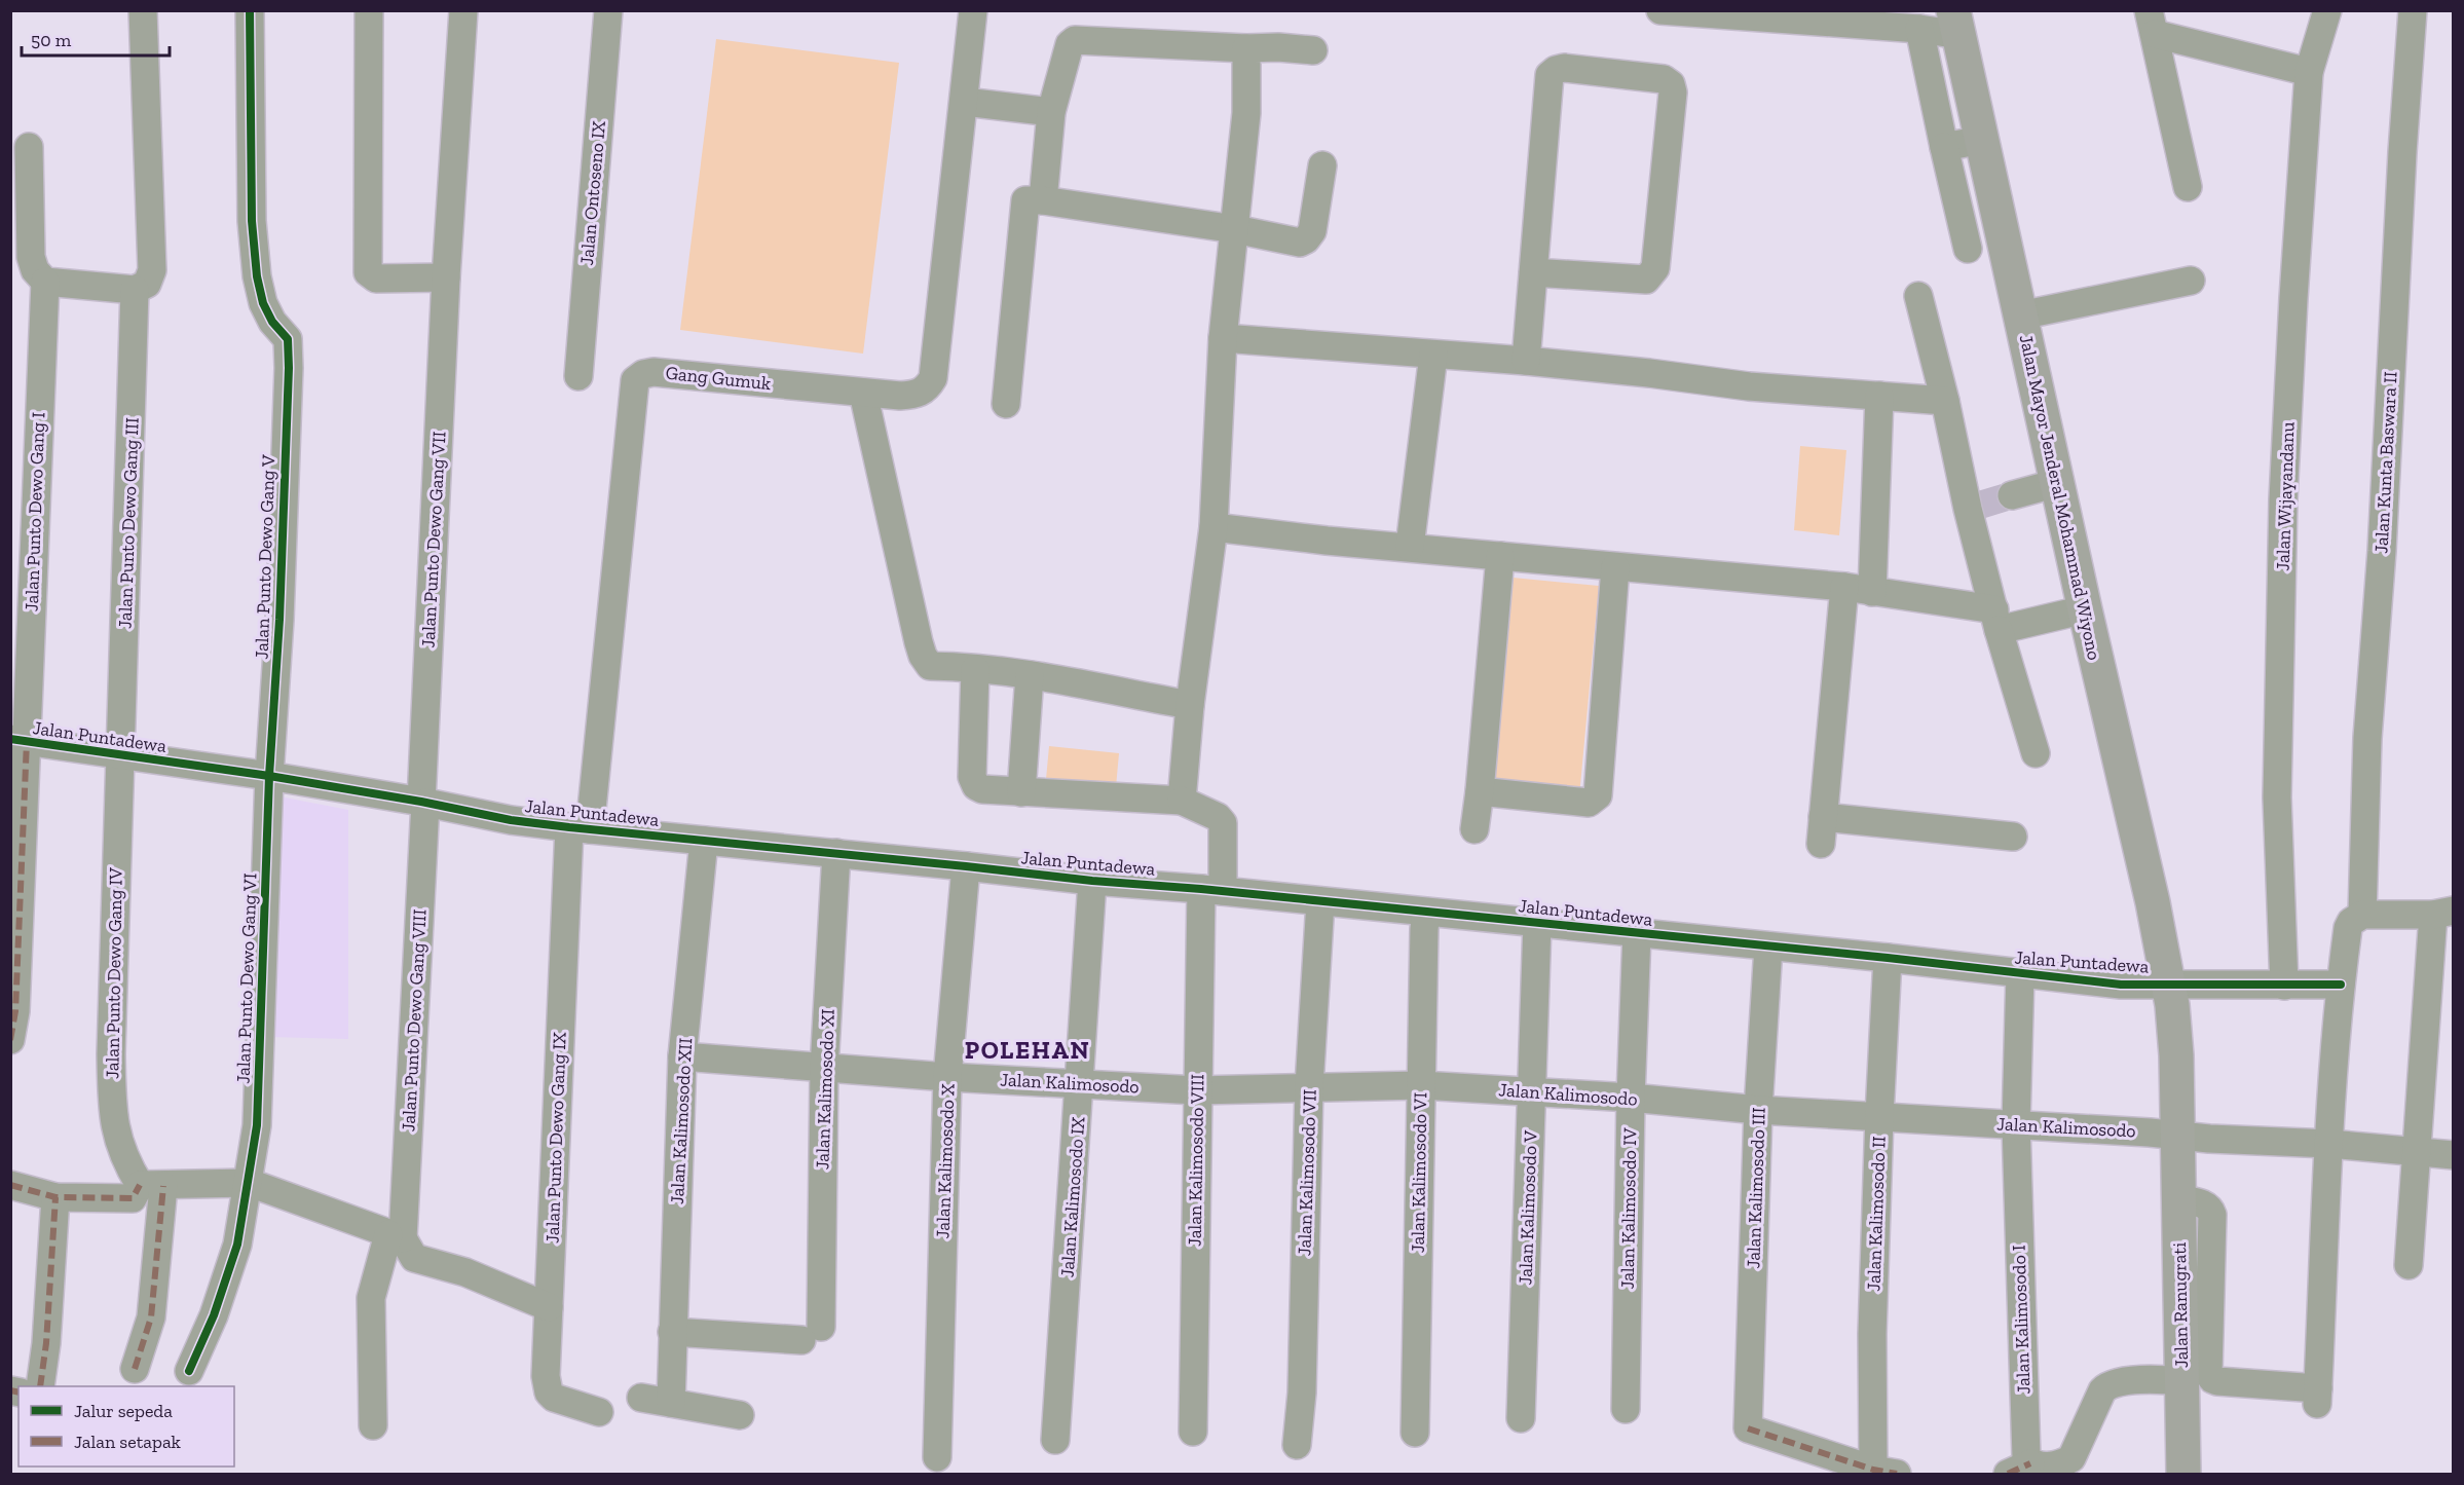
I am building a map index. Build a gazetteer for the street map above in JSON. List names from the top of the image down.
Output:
{
  "streets": {
    "main road": ["Jalan Mayor Jenderal Mohammad Wiyono", "Jalan Ranugrati"],
    "street": [
      "Jalan Ontoseno IX",
      "Gang Gumuk",
      "Jalan Kunta Baswara II",
      "Jalan Wijayandanu",
      "Jalan Punto Dewo Gang I",
      "Jalan Punto Dewo Gang III",
      "Jalan Punto Dewo Gang VII",
      "Jalan Punto Dewo Gang V",
      "Jalan Puntadewa",
      "Jalan Punto Dewo Gang IV",
      "Jalan Punto Dewo Gang VI",
      "Jalan Punto Dewo Gang VIII",
      "Jalan Kalimosodo",
      "Jalan Kalimosodo XI",
      "Jalan Kalimosodo XII",
      "Jalan Punto Dewo Gang IX",
      "Jalan Kalimosodo VIII",
      "Jalan Kalimosodo X",
      "Jalan Kalimosodo VII",
      "Jalan Kalimosodo VI",
      "Jalan Kalimosodo III",
      "Jalan Kalimosodo IX",
      "Jalan Kalimosodo V",
      "Jalan Kalimosodo IV",
      "Jalan Kalimosodo II",
      "Jalan Kalimosodo I"
    ]
  },
  "crossings": [
    ["Gang Gumuk", "Jalan Puntadewa"],
    ["Gang Gumuk", "Jalan Punto Dewo Gang IX"],
    ["Jalan Wijayandanu", "Jalan Puntadewa"],
    ["Jalan Mayor Jenderal Mohammad Wiyono", "Jalan Puntadewa"],
    ["Jalan Mayor Jenderal Mohammad Wiyono", "Jalan Kalimosodo"],
    ["Jalan Mayor Jenderal Mohammad Wiyono", "Jalan Ranugrati"],
    ["Jalan Punto Dewo Gang I", "Jalan Puntadewa"],
    ["Jalan Punto Dewo Gang III", "Jalan Puntadewa"],
    ["Jalan Punto Dewo Gang III", "Jalan Punto Dewo Gang IV"],
    ["Jalan Punto Dewo Gang VII", "Jalan Puntadewa"],
    ["Jalan Punto Dewo Gang VII", "Jalan Punto Dewo Gang VIII"],
    ["Jalan Punto Dewo Gang V", "Jalan Puntadewa"],
    ["Jalan Punto Dewo Gang V", "Jalan Punto Dewo Gang VI"],
    ["Jalan Puntadewa", "Jalan Punto Dewo Gang IV"],
    ["Jalan Puntadewa", "Jalan Punto Dewo Gang VI"],
    ["Jalan Puntadewa", "Jalan Punto Dewo Gang VIII"],
    ["Jalan Puntadewa", "Jalan Kalimosodo XI"],
    ["Jalan Puntadewa", "Jalan Kalimosodo XII"],
    ["Jalan Puntadewa", "Jalan Punto Dewo Gang IX"],
    ["Jalan Puntadewa", "Jalan Kalimosodo VIII"],
    ["Jalan Puntadewa", "Jalan Kalimosodo X"],
    ["Jalan Puntadewa", "Jalan Kalimosodo VII"],
    ["Jalan Puntadewa", "Jalan Kalimosodo VI"],
    ["Jalan Puntadewa", "Jalan Kalimosodo III"],
    ["Jalan Puntadewa", "Jalan Kalimosodo IX"],
    ["Jalan Puntadewa", "Jalan Kalimosodo V"],
    ["Jalan Puntadewa", "Jalan Kalimosodo IV"],
    ["Jalan Puntadewa", "Jalan Kalimosodo II"],
    ["Jalan Puntadewa", "Jalan Kalimosodo I"],
    ["Jalan Kalimosodo", "Jalan Kalimosodo XI"],
    ["Jalan Kalimosodo", "Jalan Kalimosodo XII"],
    ["Jalan Kalimosodo", "Jalan Kalimosodo VIII"],
    ["Jalan Kalimosodo", "Jalan Kalimosodo X"],
    ["Jalan Kalimosodo", "Jalan Kalimosodo VII"],
    ["Jalan Kalimosodo", "Jalan Kalimosodo VI"],
    ["Jalan Kalimosodo", "Jalan Kalimosodo III"],
    ["Jalan Kalimosodo", "Jalan Kalimosodo IX"],
    ["Jalan Kalimosodo", "Jalan Kalimosodo V"],
    ["Jalan Kalimosodo", "Jalan Kalimosodo IV"],
    ["Jalan Kalimosodo", "Jalan Kalimosodo II"],
    ["Jalan Kalimosodo", "Jalan Ranugrati"],
    ["Jalan Kalimosodo", "Jalan Kalimosodo I"],
    ["Jalan Kalimosodo XI", "Jalan Kalimosodo XII"],
    ["Jalan Kalimosodo III", "Jalan Kalimosodo II"],
    ["Jalan Ranugrati", "Jalan Kalimosodo I"]
  ],
  "districts": ["POLEHAN"],
  "legend": ["Jalur sepeda", "Jalan setapak"],
  "scale_bar": "50 m"
}
